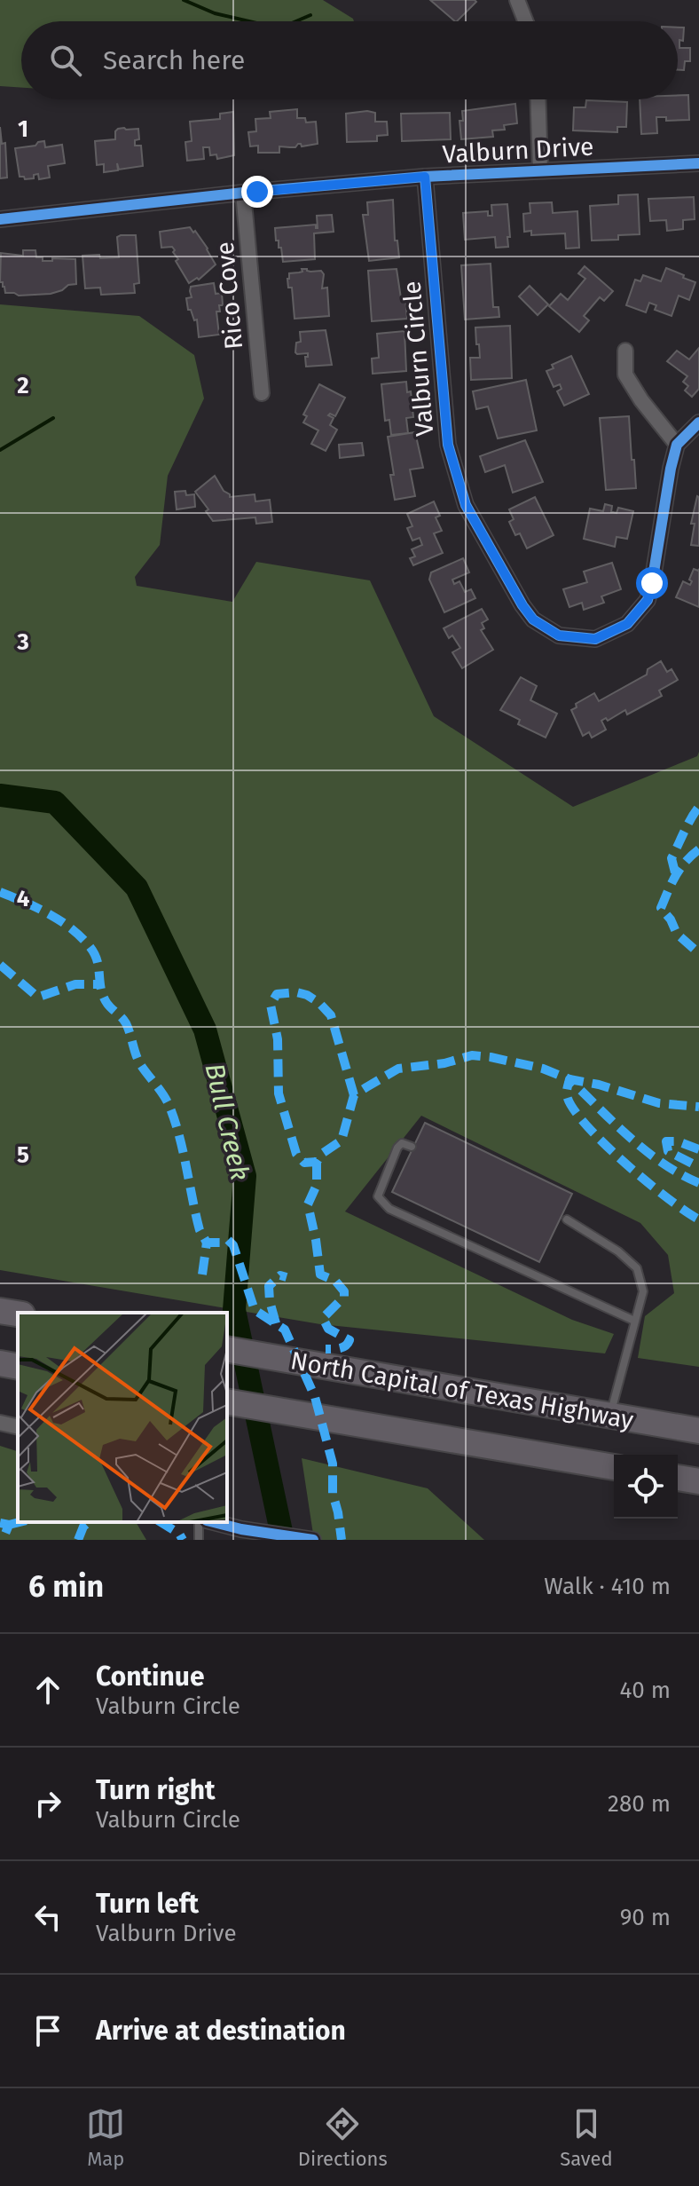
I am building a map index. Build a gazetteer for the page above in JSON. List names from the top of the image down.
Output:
{
  "streets": {
    "highway": ["North Capital of Texas Highway"],
    "street": ["Valburn Drive", "Rico Cove", "Valburn Circle"]
  },
  "crossings": [
    ["Valburn Drive", "Rico Cove"],
    ["Valburn Drive", "Valburn Circle"]
  ],
  "water": ["Bull Creek"],
  "page": {
    "search": "Search here",
    "heading": ["6 min", "Walk · 410 m"],
    "list": [
      ["Continue", "Valburn Circle", "40 m"],
      ["Turn right", "Valburn Circle", "280 m"],
      ["Turn left", "Valburn Drive", "90 m"],
      "Arrive at destination"
    ],
    "nav": ["Map", "Directions", "Saved"]
  },
  "grid": {
    "rows": [
      "1",
      "2",
      "3",
      "4",
      "5"
    ]
  }
}
